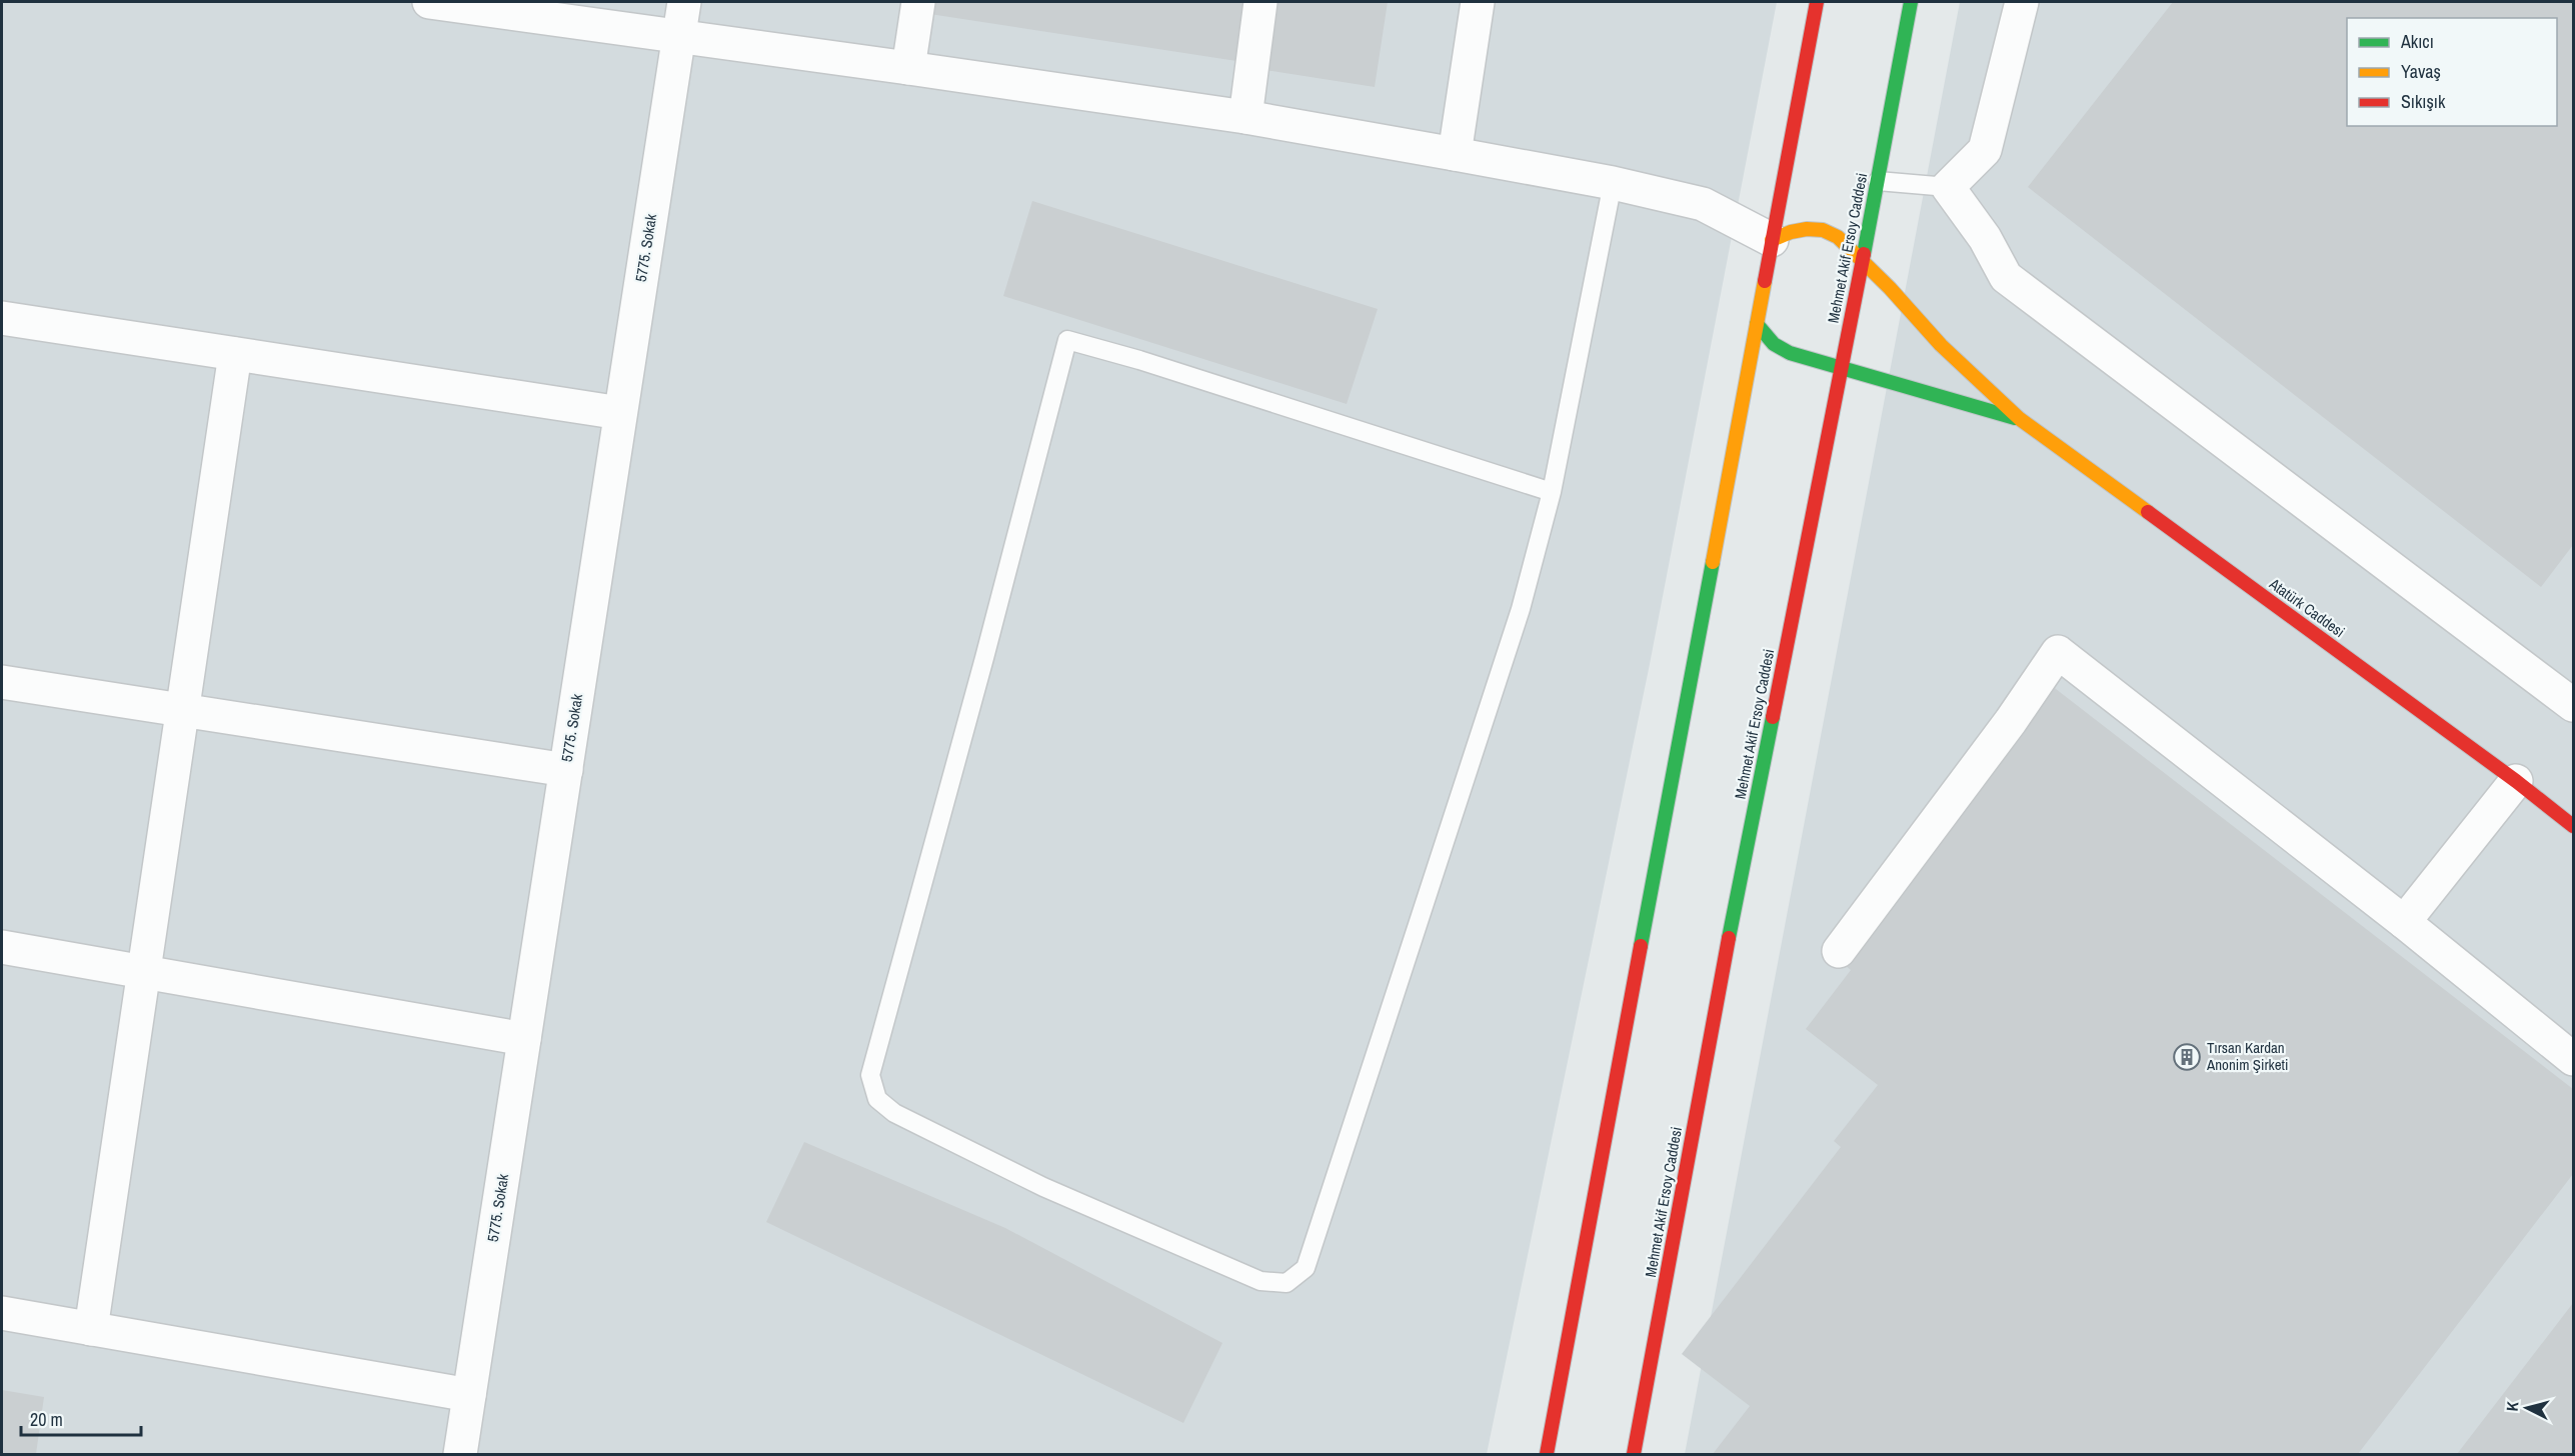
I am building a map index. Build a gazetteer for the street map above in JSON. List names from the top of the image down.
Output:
{
  "streets": {
    "main road": ["Mehmet Akif Ersoy Caddesi", "Atatürk Caddesi"],
    "street": ["5775. Sokak"]
  },
  "places": {
    "building": ["Tırsan Kardan Anonim Şirketi"]
  },
  "legend": ["Akıcı", "Yavaş", "Sıkışık"],
  "scale_bar": "20 m",
  "north": "left"
}
